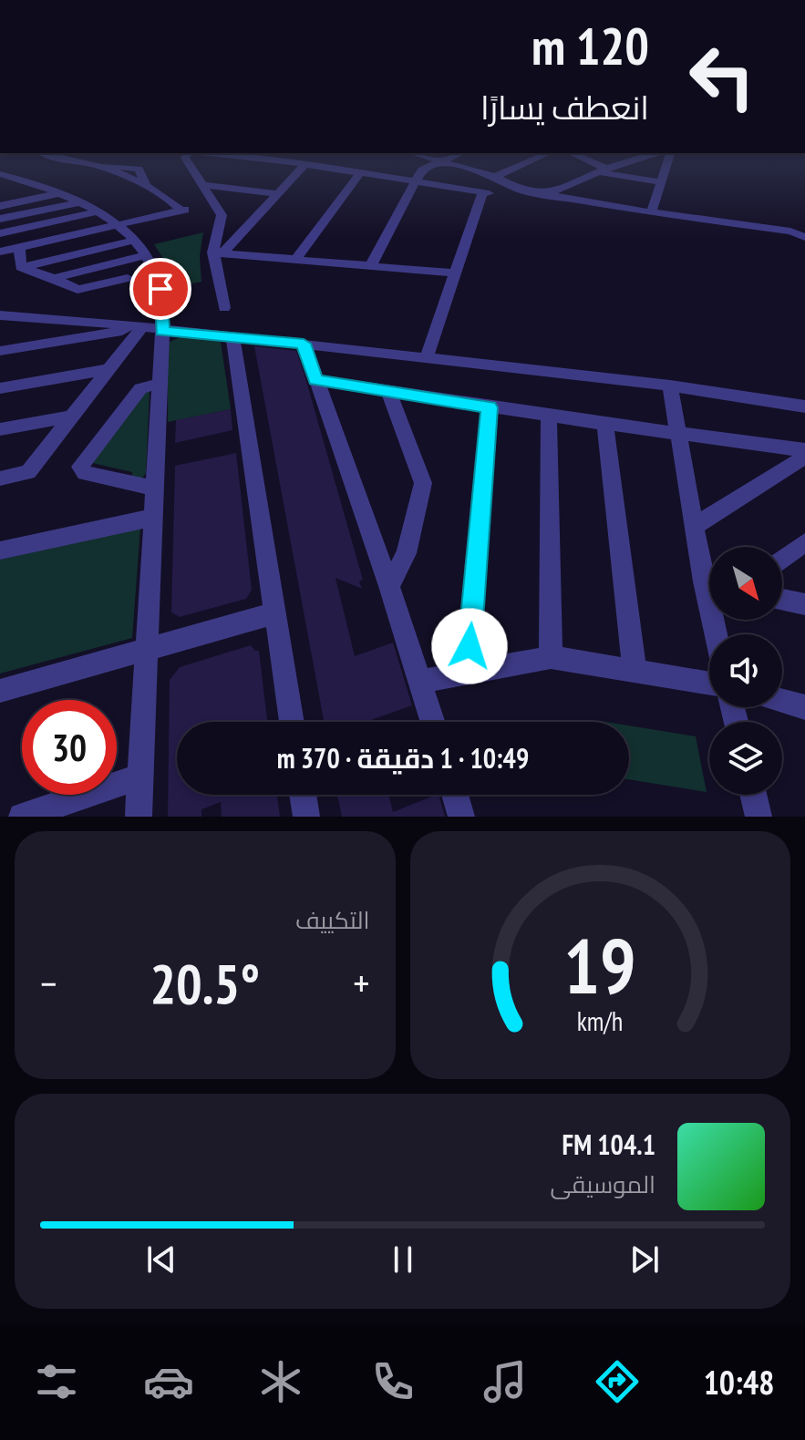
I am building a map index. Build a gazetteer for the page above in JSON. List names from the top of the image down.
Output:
{
  "north": "bottom right",
  "page": {
    "turn": ["120 m", "انعطف يسارًا"],
    "limit": "30",
    "trip": "10:49 · 1 دقيقة · 370 m",
    "tile": "التكييف",
    "heat": ["−", "20.5°", "+"],
    "song": ["104.1 FM", "الموسيقى"],
    "tabs": "10:48",
    "gauge": ["19", "km/h"]
  }
}
